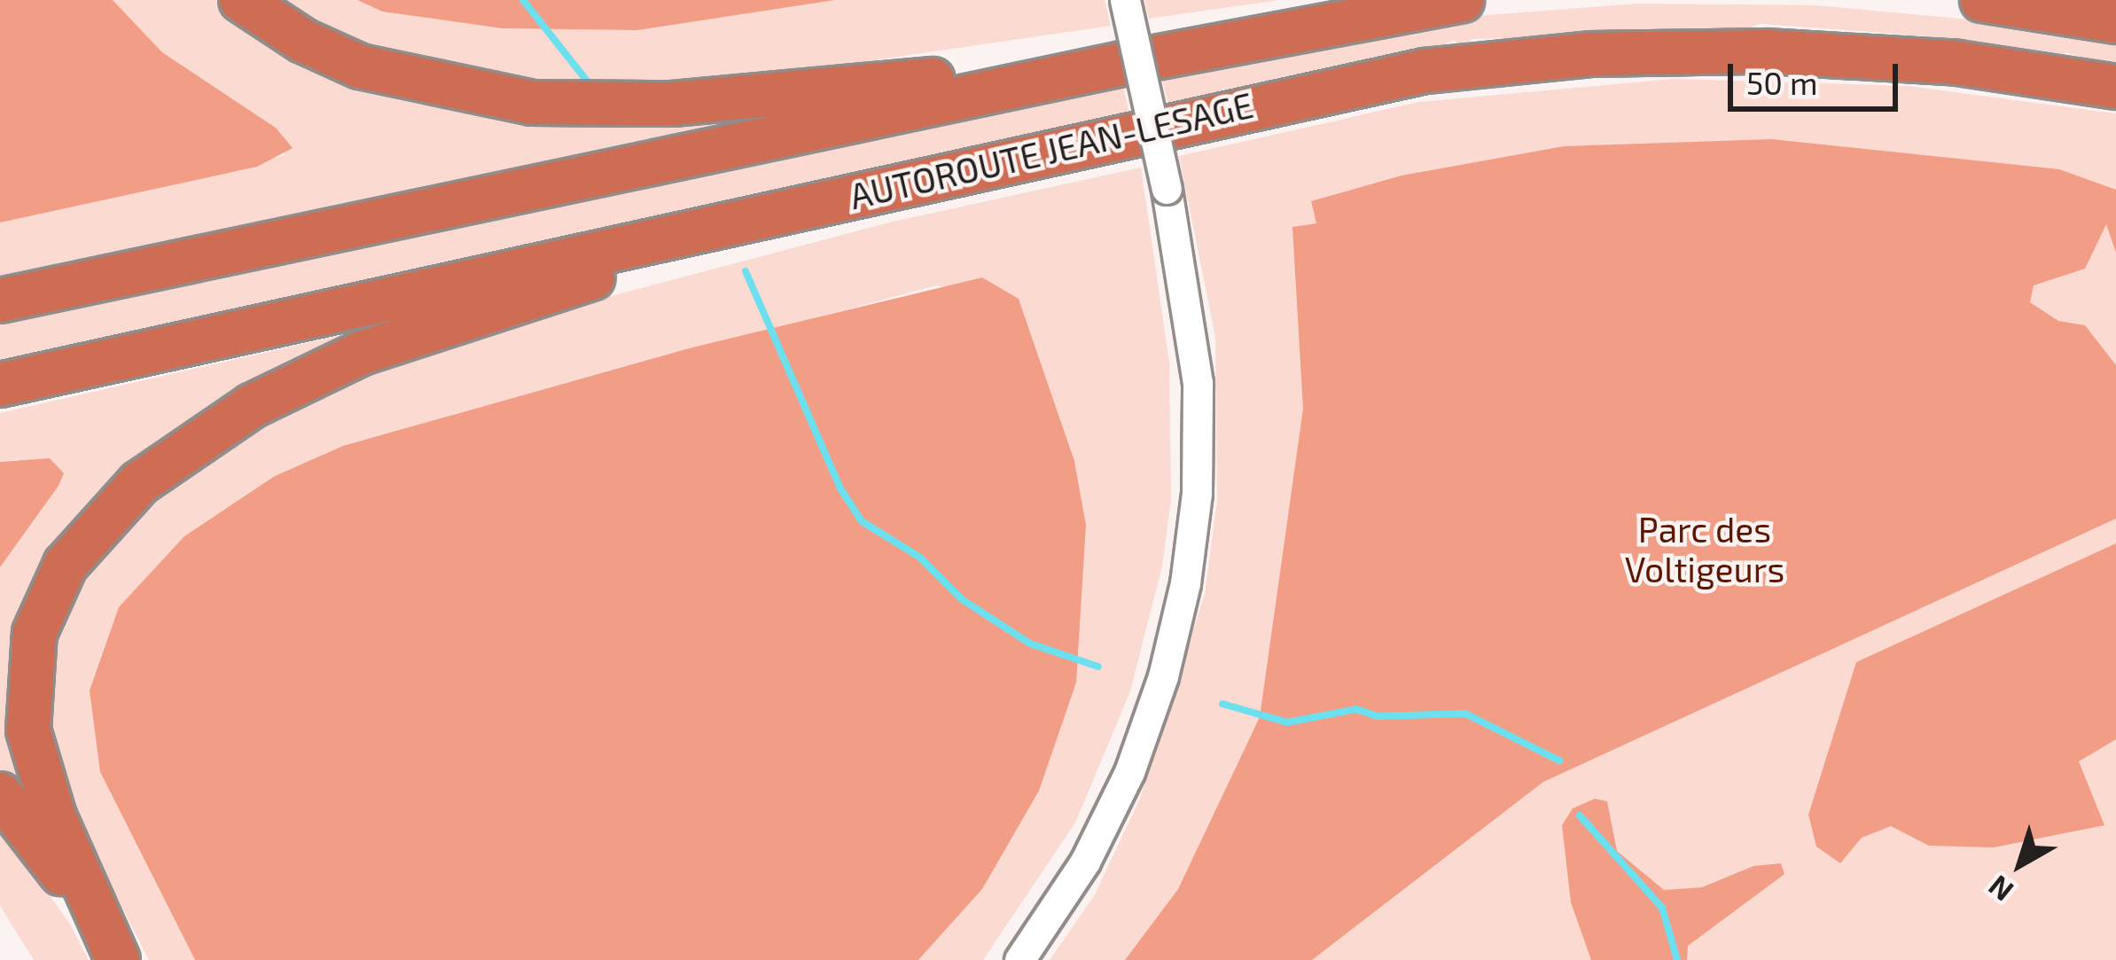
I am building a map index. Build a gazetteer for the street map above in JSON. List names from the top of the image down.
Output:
{
  "streets": {
    "highway": ["AUTOROUTE JEAN-LESAGE"]
  },
  "parks": ["Parc des Voltigeurs"],
  "scale_bar": "50 m",
  "north": "bottom left"
}
